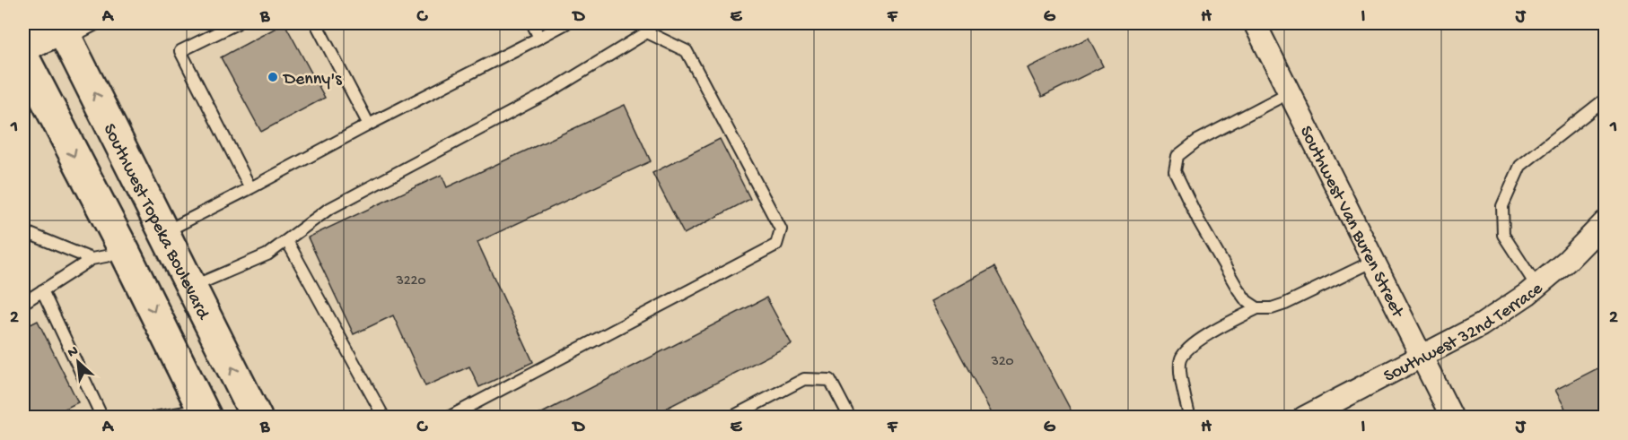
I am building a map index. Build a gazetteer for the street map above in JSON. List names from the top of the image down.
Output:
{
  "streets": {
    "main road": ["Southwest Topeka Boulevard"],
    "street": ["Southwest Van Buren Street", "Southwest 32nd Terrace"]
  },
  "crossings": [
    ["Southwest Van Buren Street", "Southwest 32nd Terrace"]
  ],
  "places": ["Denny's"],
  "house_numbers": ["3220", "320"],
  "north": "top left",
  "grid": {
    "columns": [
      "A",
      "B",
      "C",
      "D",
      "E",
      "F",
      "G",
      "H",
      "I",
      "J"
    ],
    "rows": ["1", "2"]
  }
}
